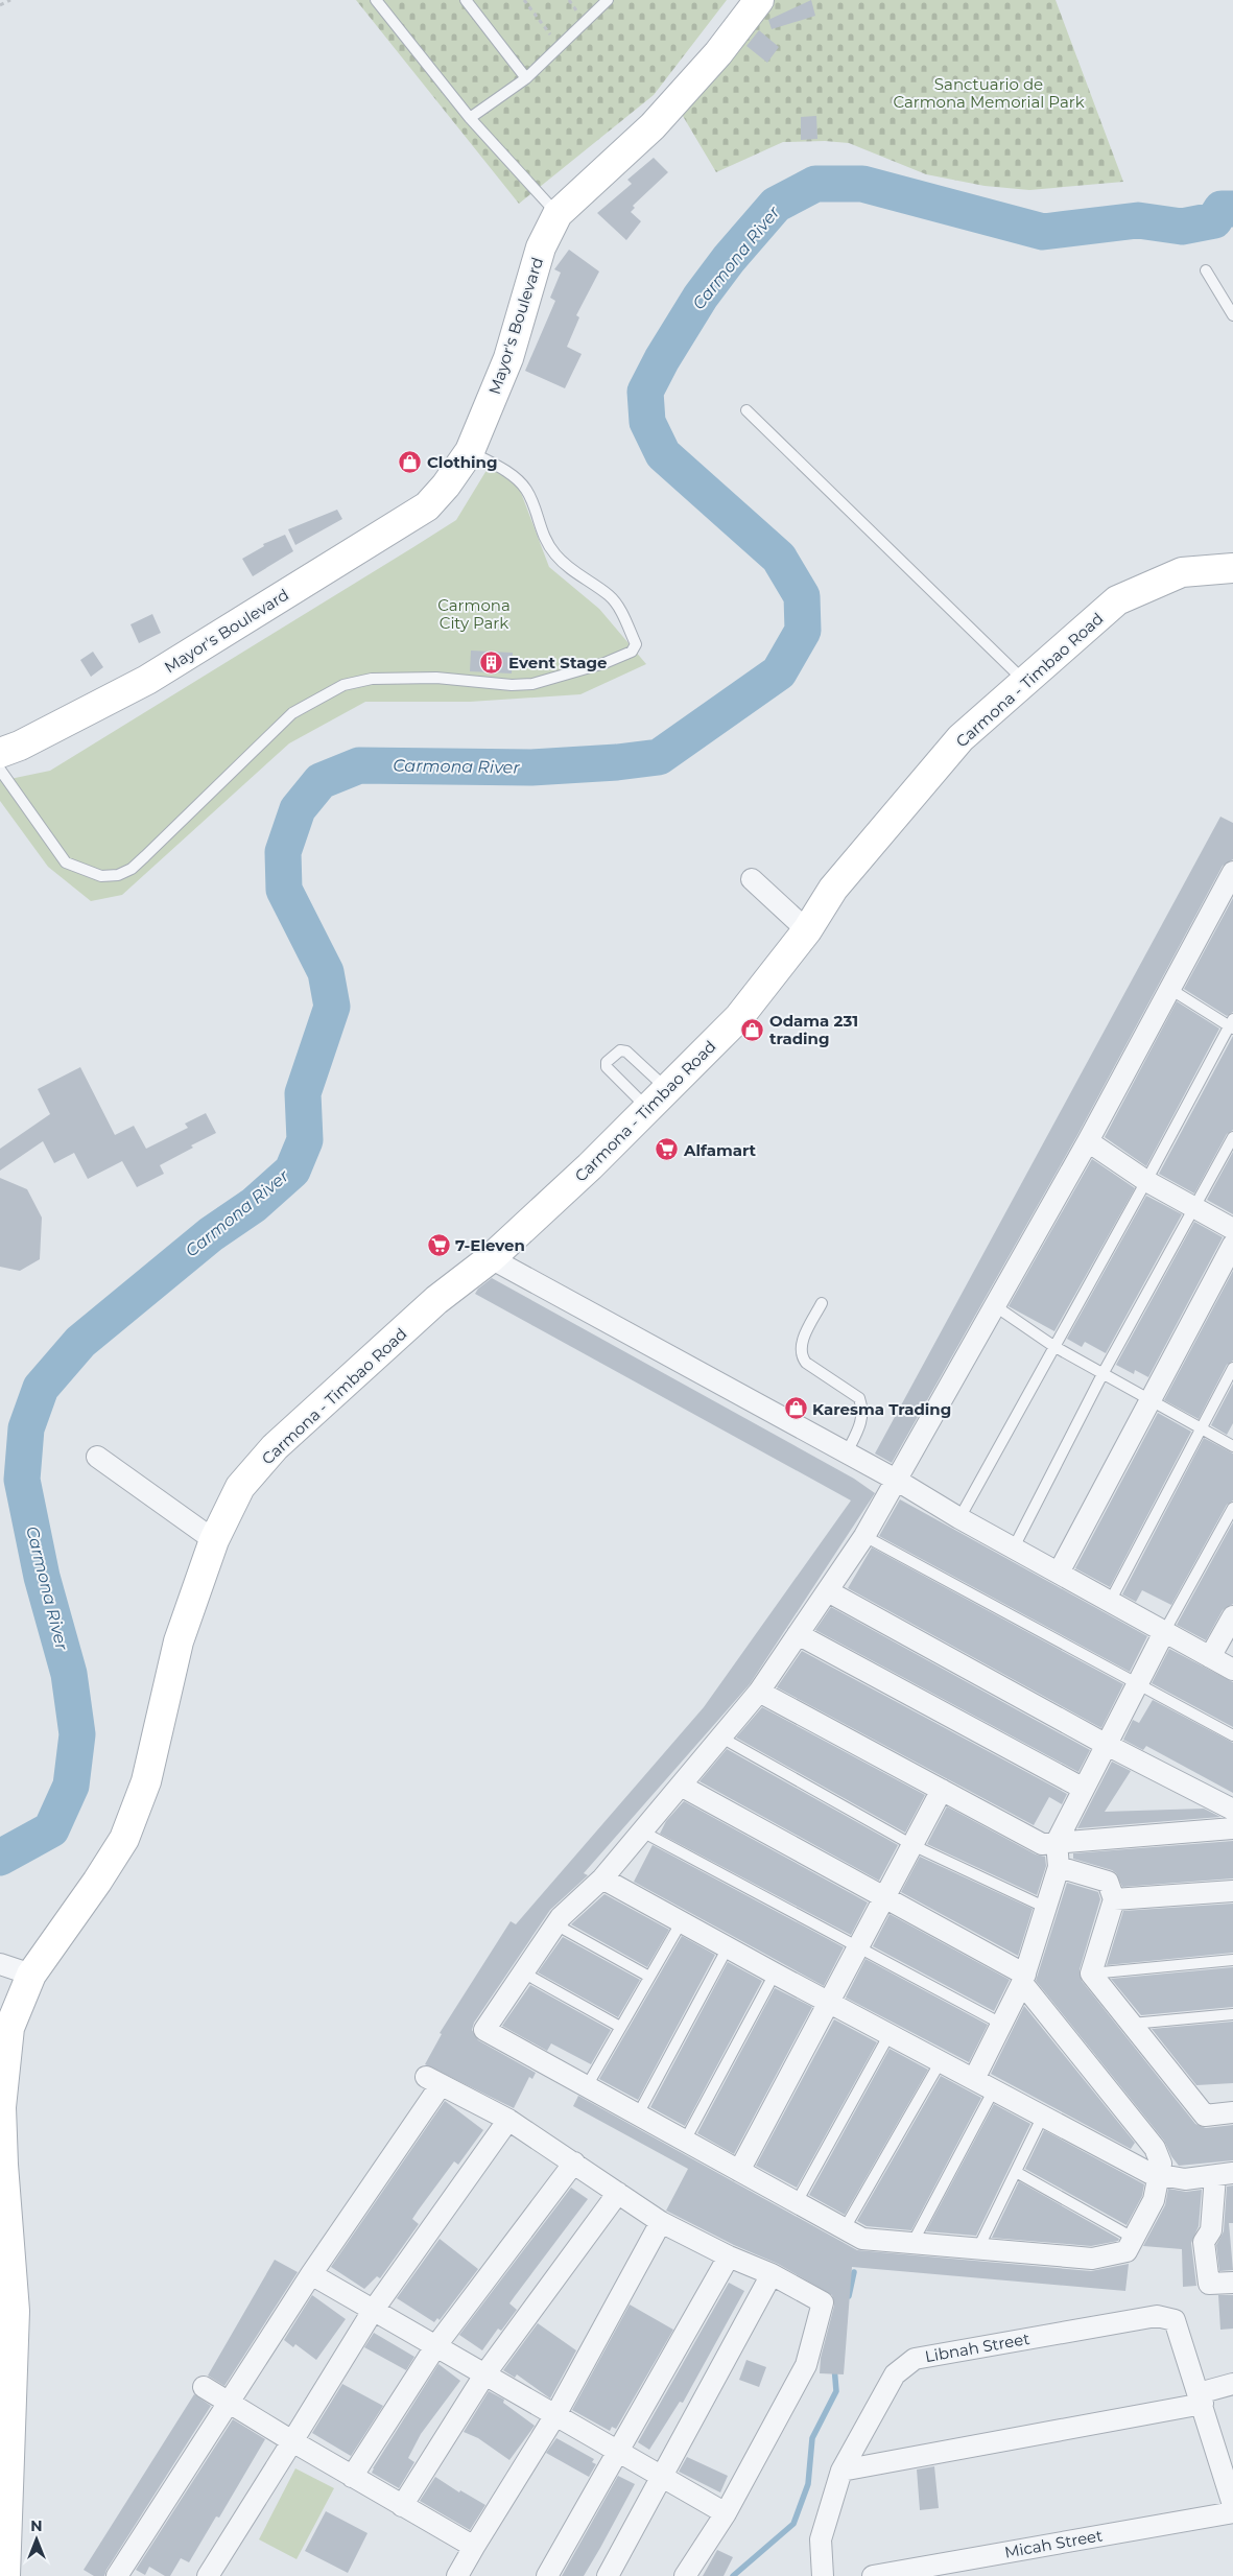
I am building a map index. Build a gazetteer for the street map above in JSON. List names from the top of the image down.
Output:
{
  "streets": {
    "main road": ["Mayor's Boulevard", "Carmona - Timbao Road"],
    "street": ["Libnah Street", "Micah Street"]
  },
  "water": ["Carmona River"],
  "parks": ["Sanctuario de Carmona Memorial Park", "Carmona City Park"],
  "places": {
    "shop": ["Clothing", "Odama 231 trading", "Karesma Trading"],
    "building": ["Event Stage"],
    "supermarket": ["Alfamart", "7-Eleven"]
  },
  "north": "top"
}
